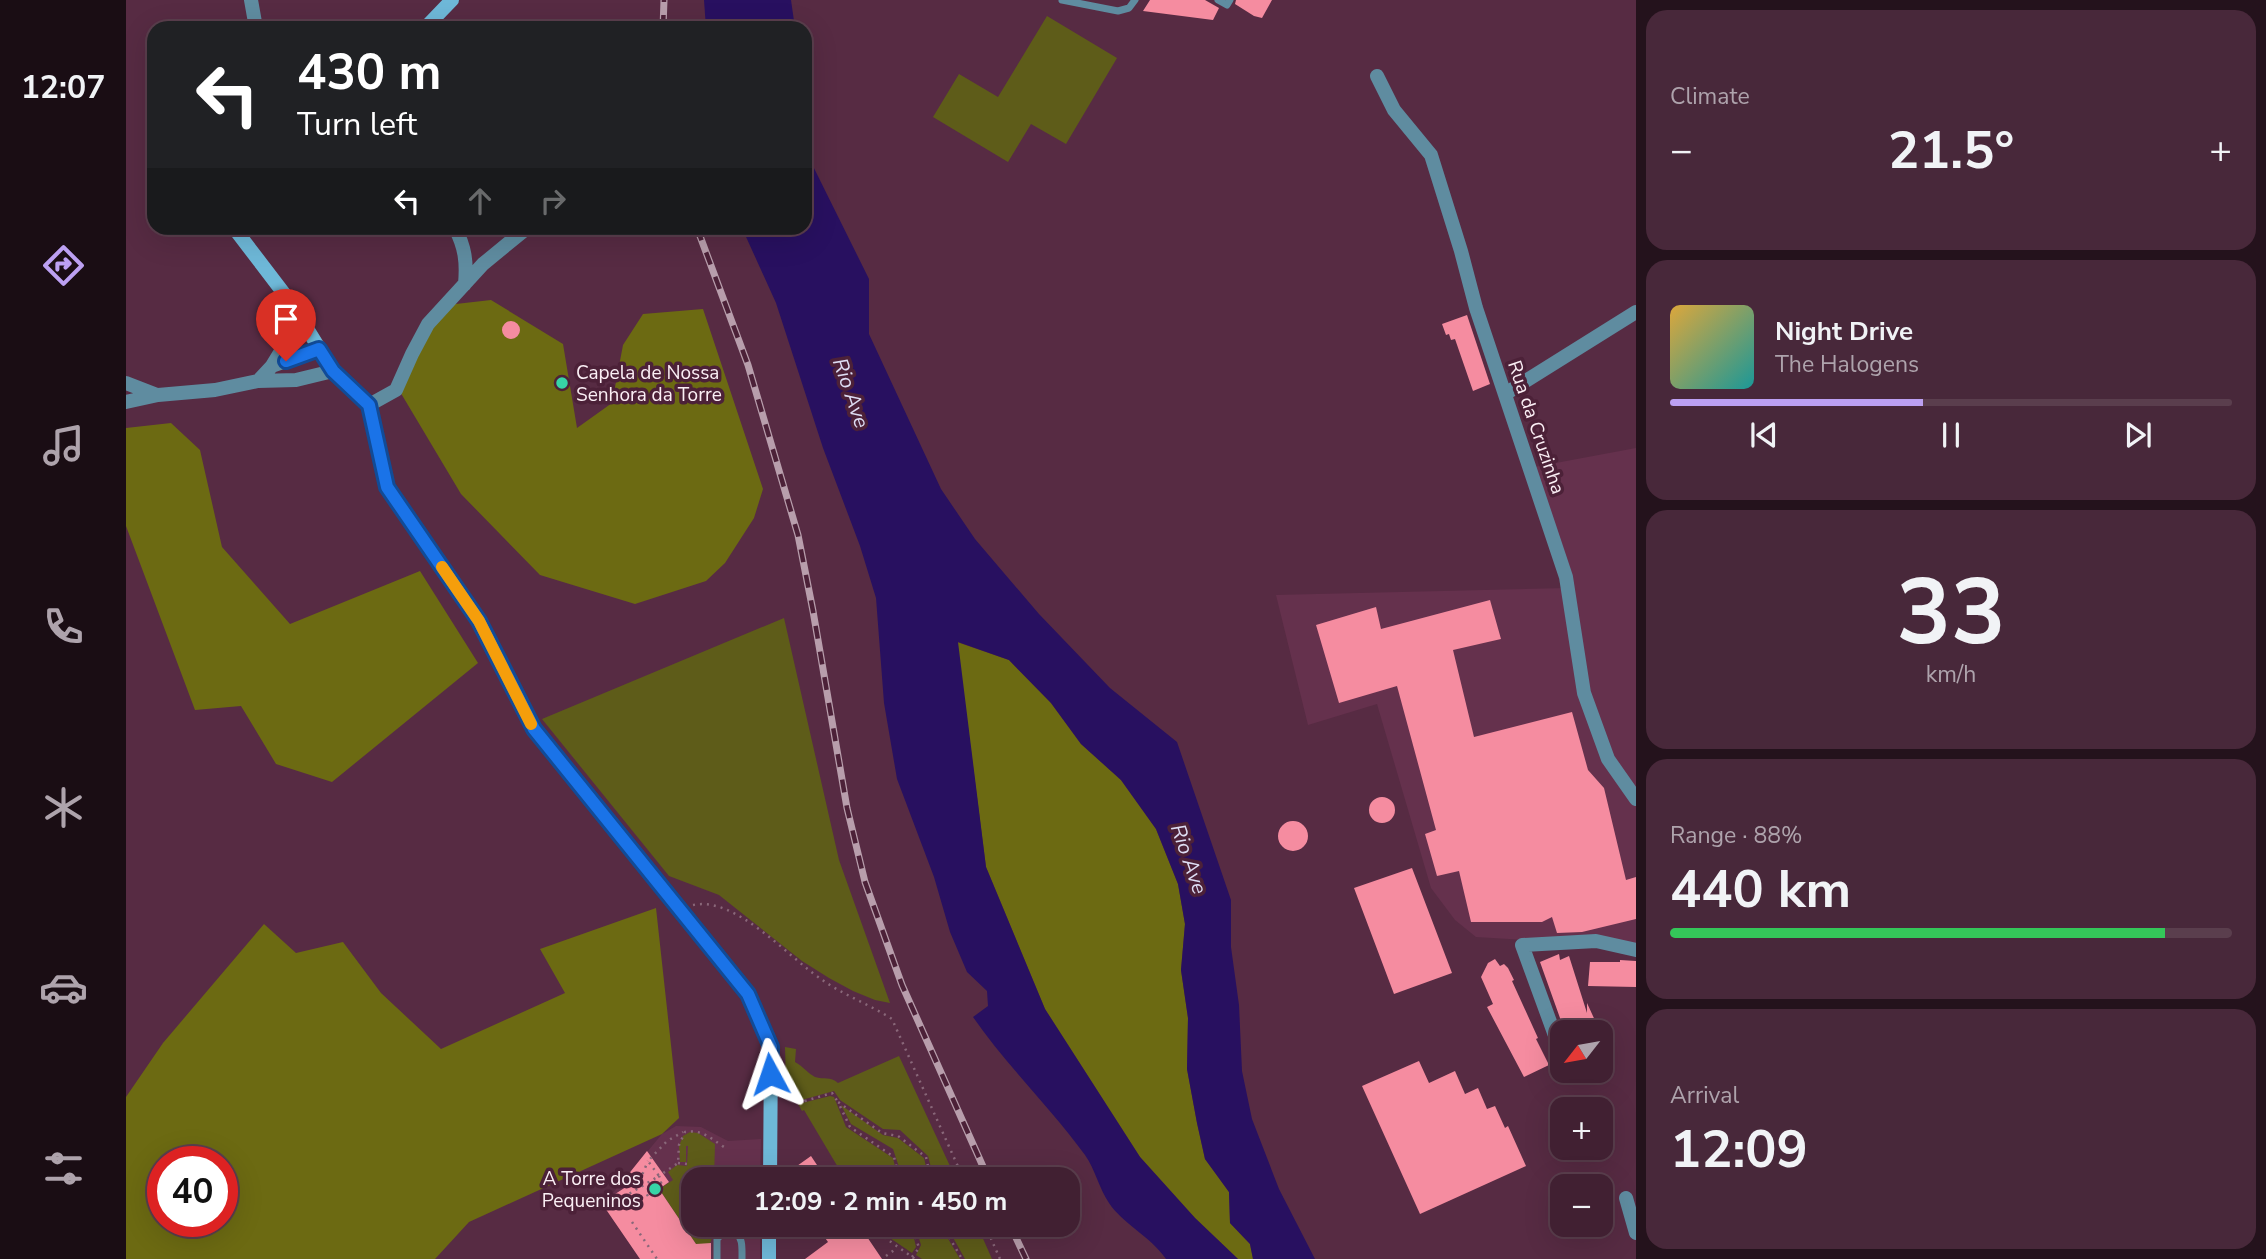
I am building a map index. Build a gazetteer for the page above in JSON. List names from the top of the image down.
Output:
{
  "streets": {
    "street": ["Rua da Cruzinha"]
  },
  "water": ["Rio Ave"],
  "places": ["Capela de Nossa Senhora da Torre", "A Torre dos Pequeninos"],
  "north": "bottom left",
  "page": {
    "tabs": "12:07",
    "tile": [
      "Climate",
      ["33", "km/h"],
      ["Range · 88%", "440 km"],
      ["Arrival", "12:09"]
    ],
    "turn": ["430 m", "Turn left"],
    "heat": ["−", "21.5°", "+"],
    "song": ["Night Drive", "The Halogens"],
    "map_buttons": ["+", "−"],
    "limit": "40",
    "trip": "12:09 · 2 min · 450 m"
  }
}
